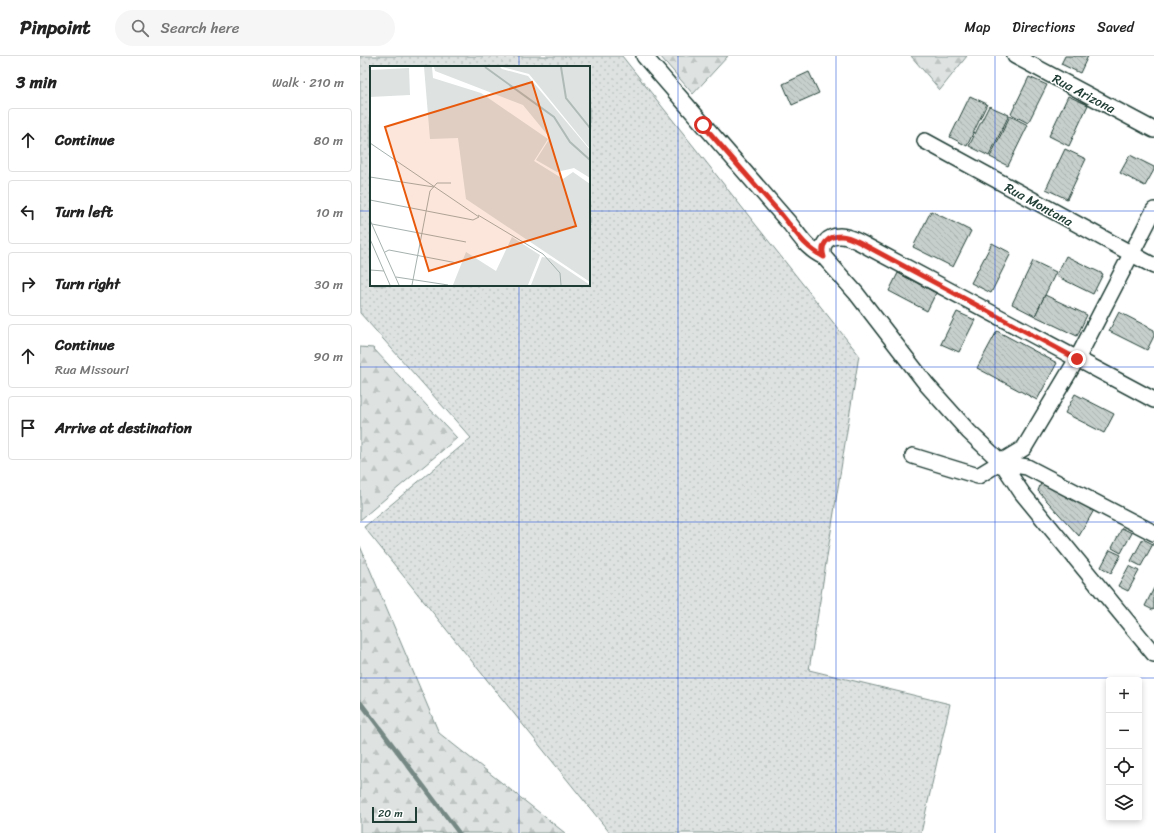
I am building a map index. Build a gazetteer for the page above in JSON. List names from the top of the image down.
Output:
{
  "streets": {
    "street": ["Rua Arizona", "Rua Montana"]
  },
  "scale_bar": "20 m",
  "page": {
    "header": "Pinpoint",
    "search": "Search here",
    "nav": ["Map", "Directions", "Saved"],
    "heading": ["3 min", "Walk · 210 m"],
    "list": [
      ["Continue", "80 m"],
      ["Turn left", "10 m"],
      ["Turn right", "30 m"],
      ["Continue", "Rua Missouri", "90 m"],
      "Arrive at destination"
    ],
    "map_buttons": ["+", "−"],
    "scale": "20 m"
  }
}
